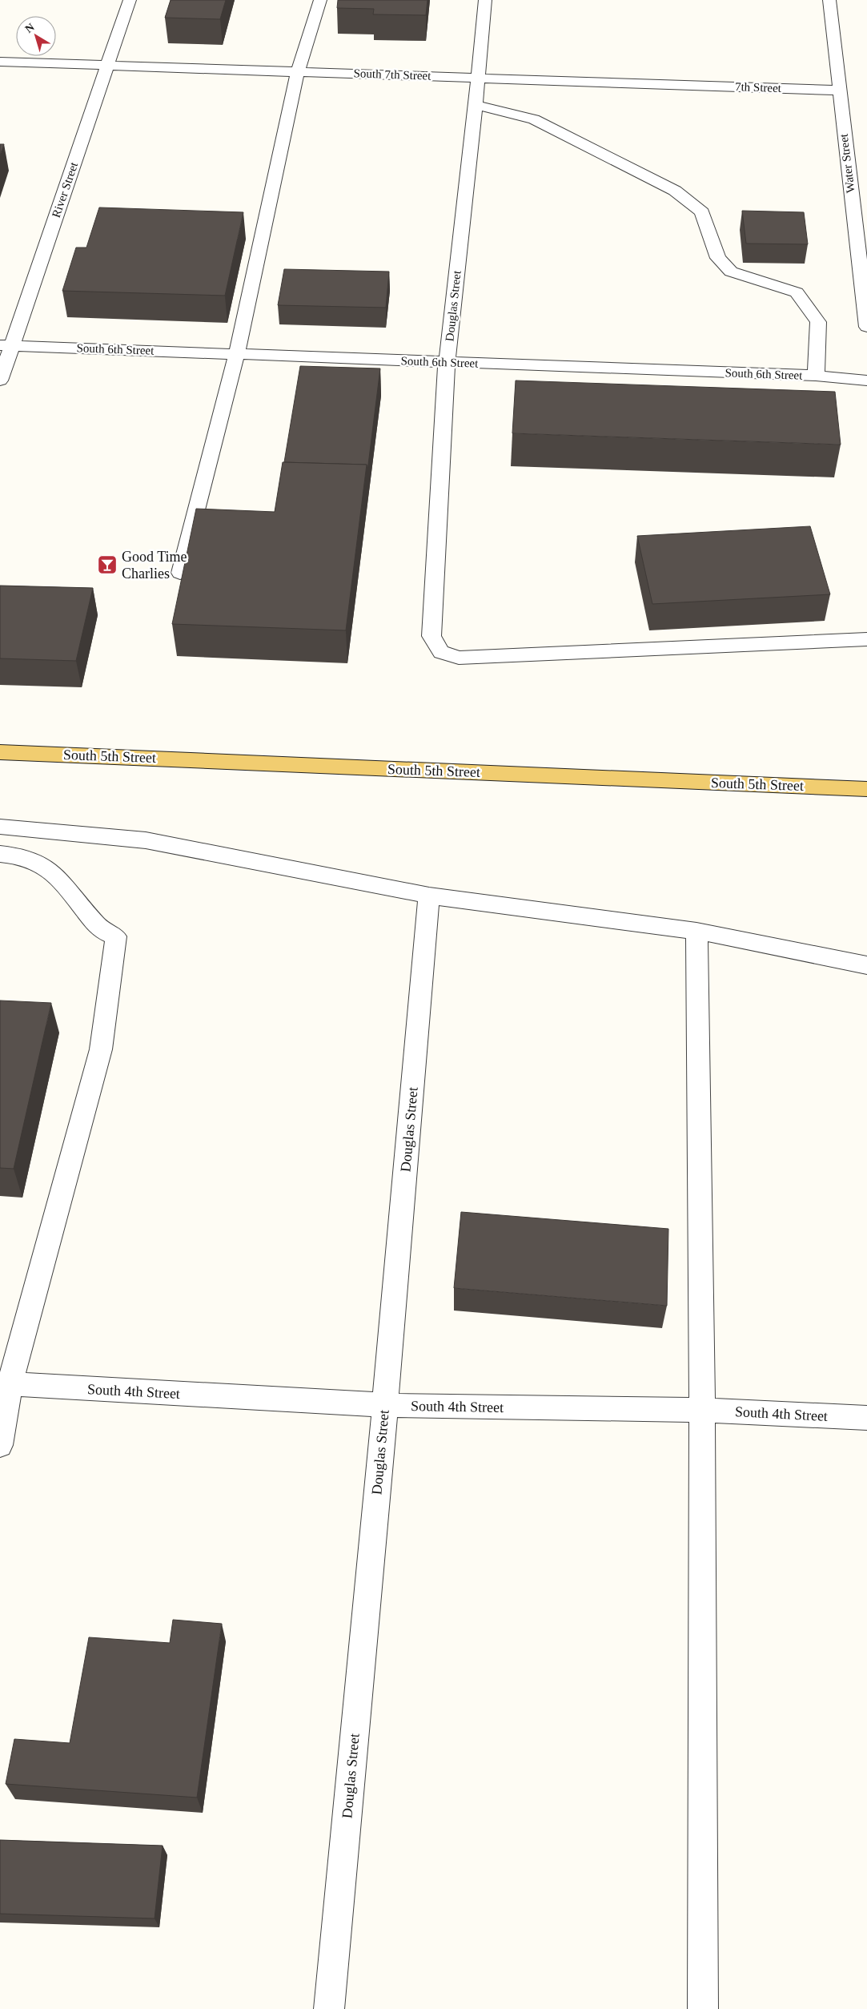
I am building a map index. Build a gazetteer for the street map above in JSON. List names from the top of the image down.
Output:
{
  "streets": {
    "main road": ["South 5th Street"],
    "street": [
      "South 7th Street",
      "7th Street",
      "Water Street",
      "River Street",
      "Douglas Street",
      "South 6th Street",
      "South 4th Street"
    ]
  },
  "crossings": [
    ["South 7th Street", "7th Street"],
    ["South 7th Street", "River Street"],
    ["South 7th Street", "Douglas Street"],
    ["7th Street", "Water Street"],
    ["River Street", "South 6th Street"],
    ["Douglas Street", "South 6th Street"],
    ["Douglas Street", "South 4th Street"]
  ],
  "places": {
    "bar": ["Good Time Charlies"]
  },
  "north": "top left"
}
